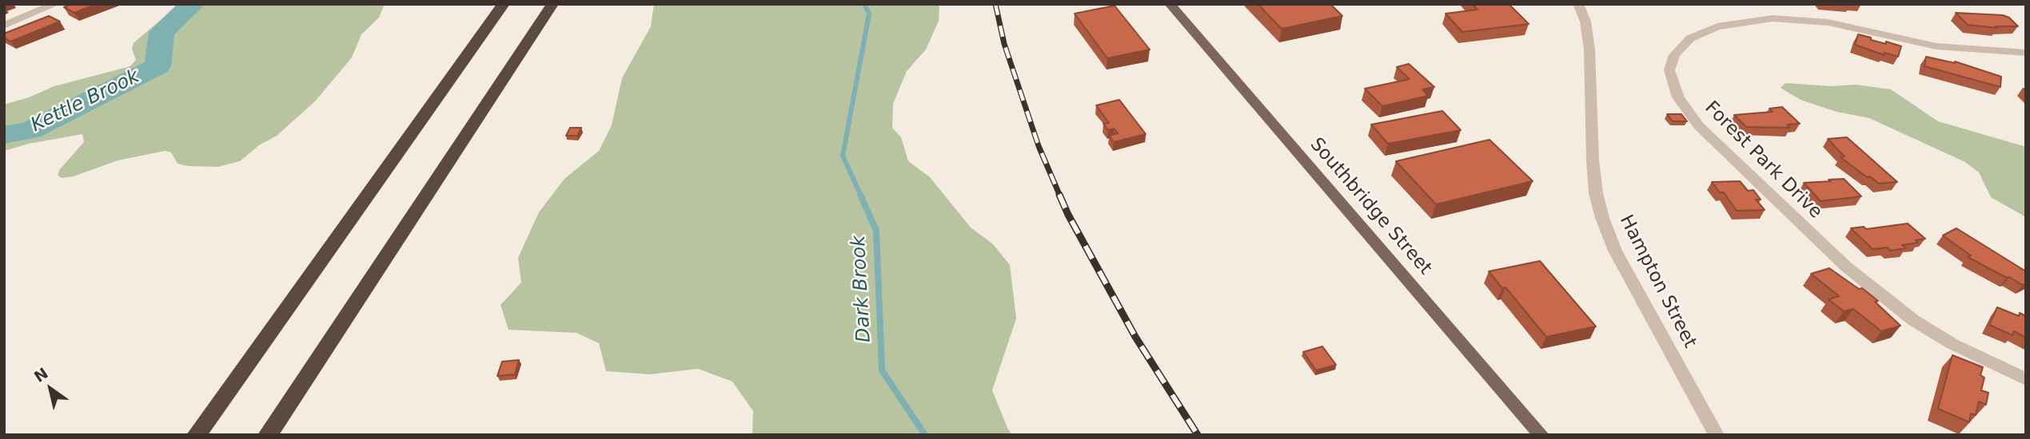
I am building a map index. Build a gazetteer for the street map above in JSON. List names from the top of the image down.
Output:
{
  "streets": {
    "main road": ["Southbridge Street"],
    "street": ["Forest Park Drive", "Hampton Street"]
  },
  "water": ["Kettle Brook", "Dark Brook"],
  "north": "top left"
}
